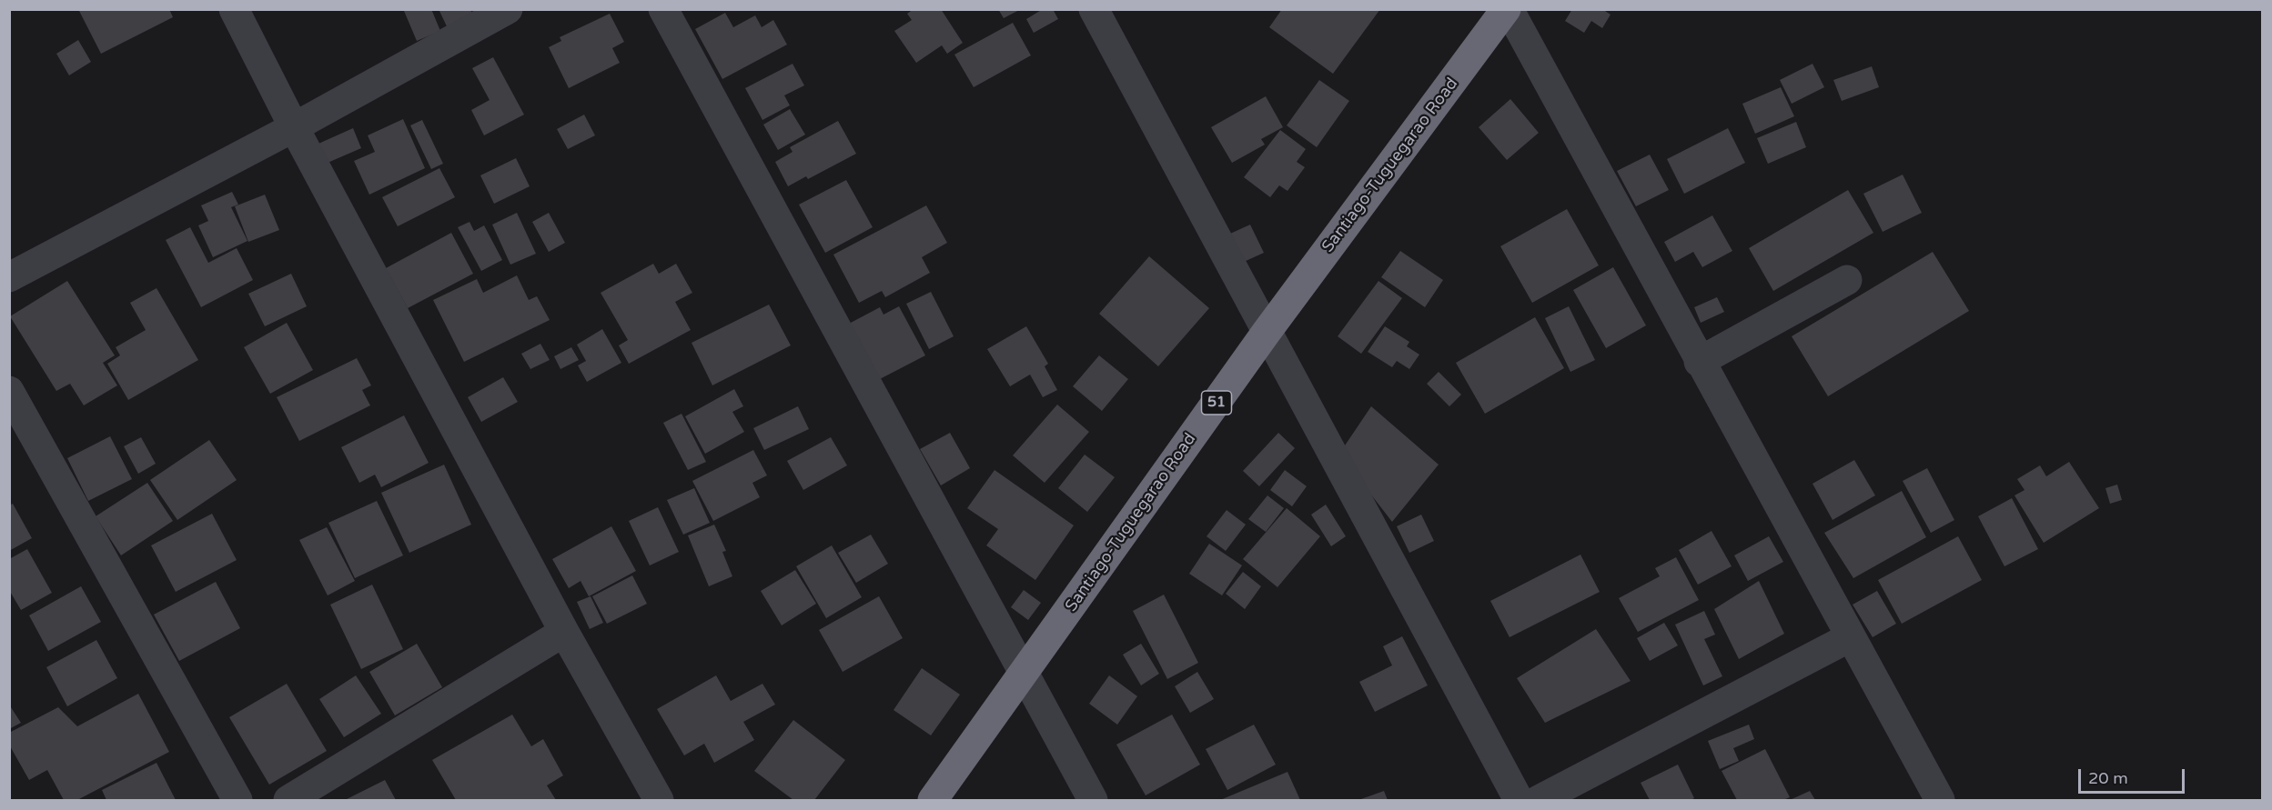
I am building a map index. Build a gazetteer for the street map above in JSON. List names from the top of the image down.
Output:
{
  "streets": {
    "highway": ["Santiago-Tuguegarao Road", "51"]
  },
  "scale_bar": "20 m"
}
